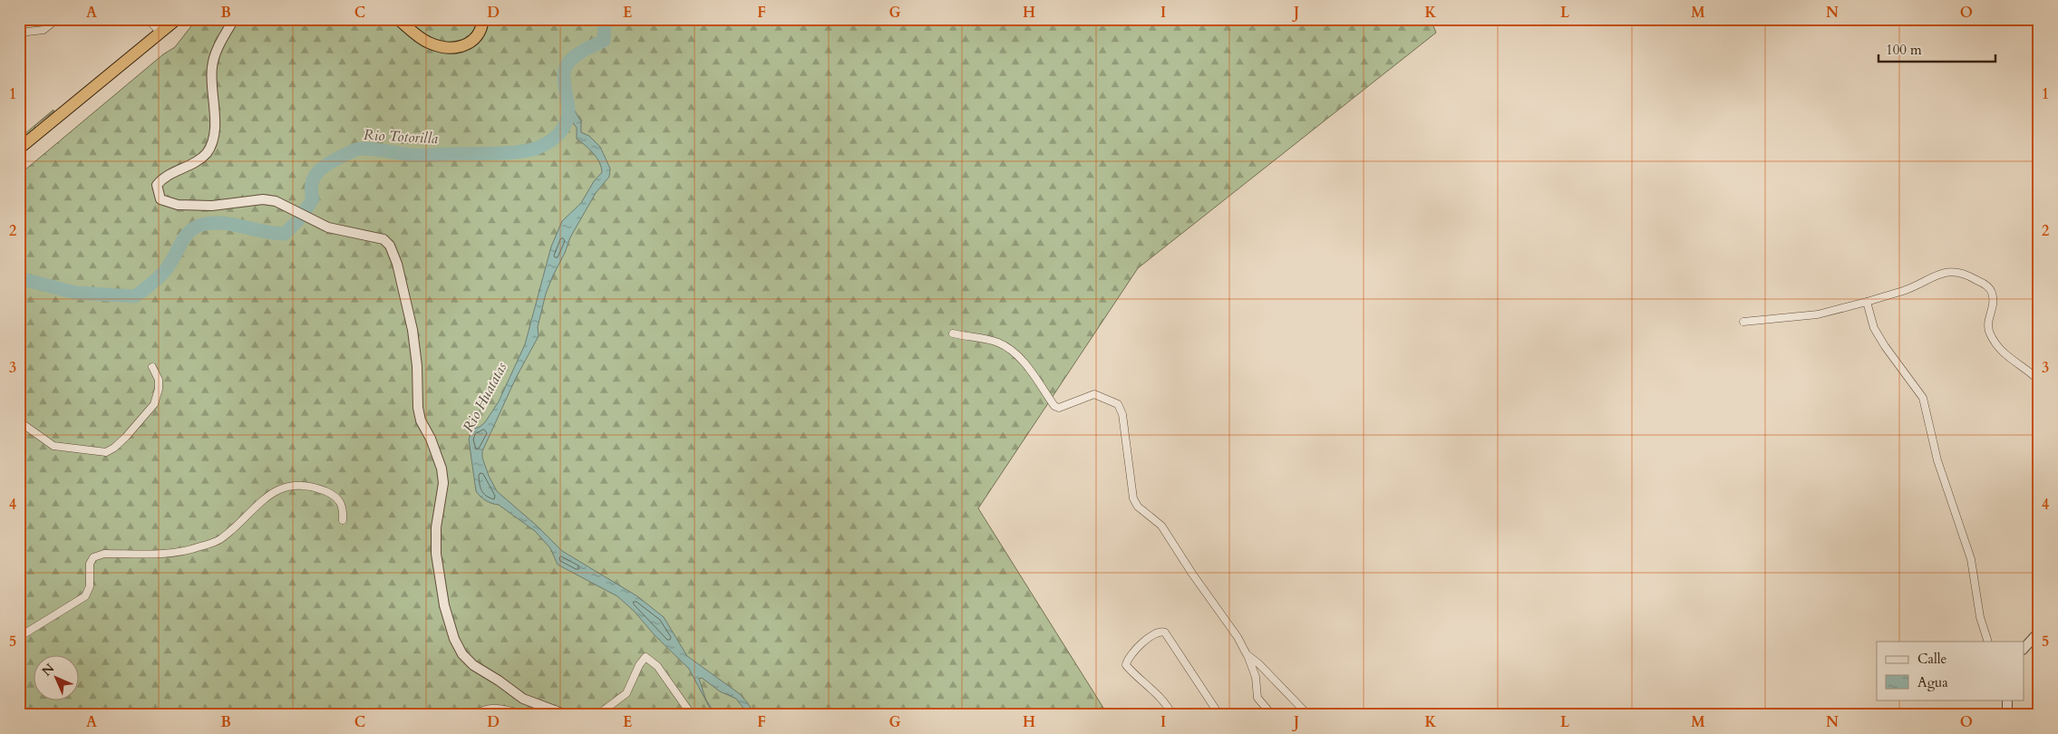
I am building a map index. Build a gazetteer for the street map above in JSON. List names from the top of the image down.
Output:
{
  "water": ["Rio Totorilla", "Rio Huatatas"],
  "legend": ["Calle", "Agua"],
  "scale_bar": "100 m",
  "north": "top left",
  "grid": {
    "columns": [
      "A",
      "B",
      "C",
      "D",
      "E",
      "F",
      "G",
      "H",
      "I",
      "J",
      "K",
      "L",
      "M",
      "N",
      "O"
    ],
    "rows": [
      "1",
      "2",
      "3",
      "4",
      "5"
    ]
  }
}
